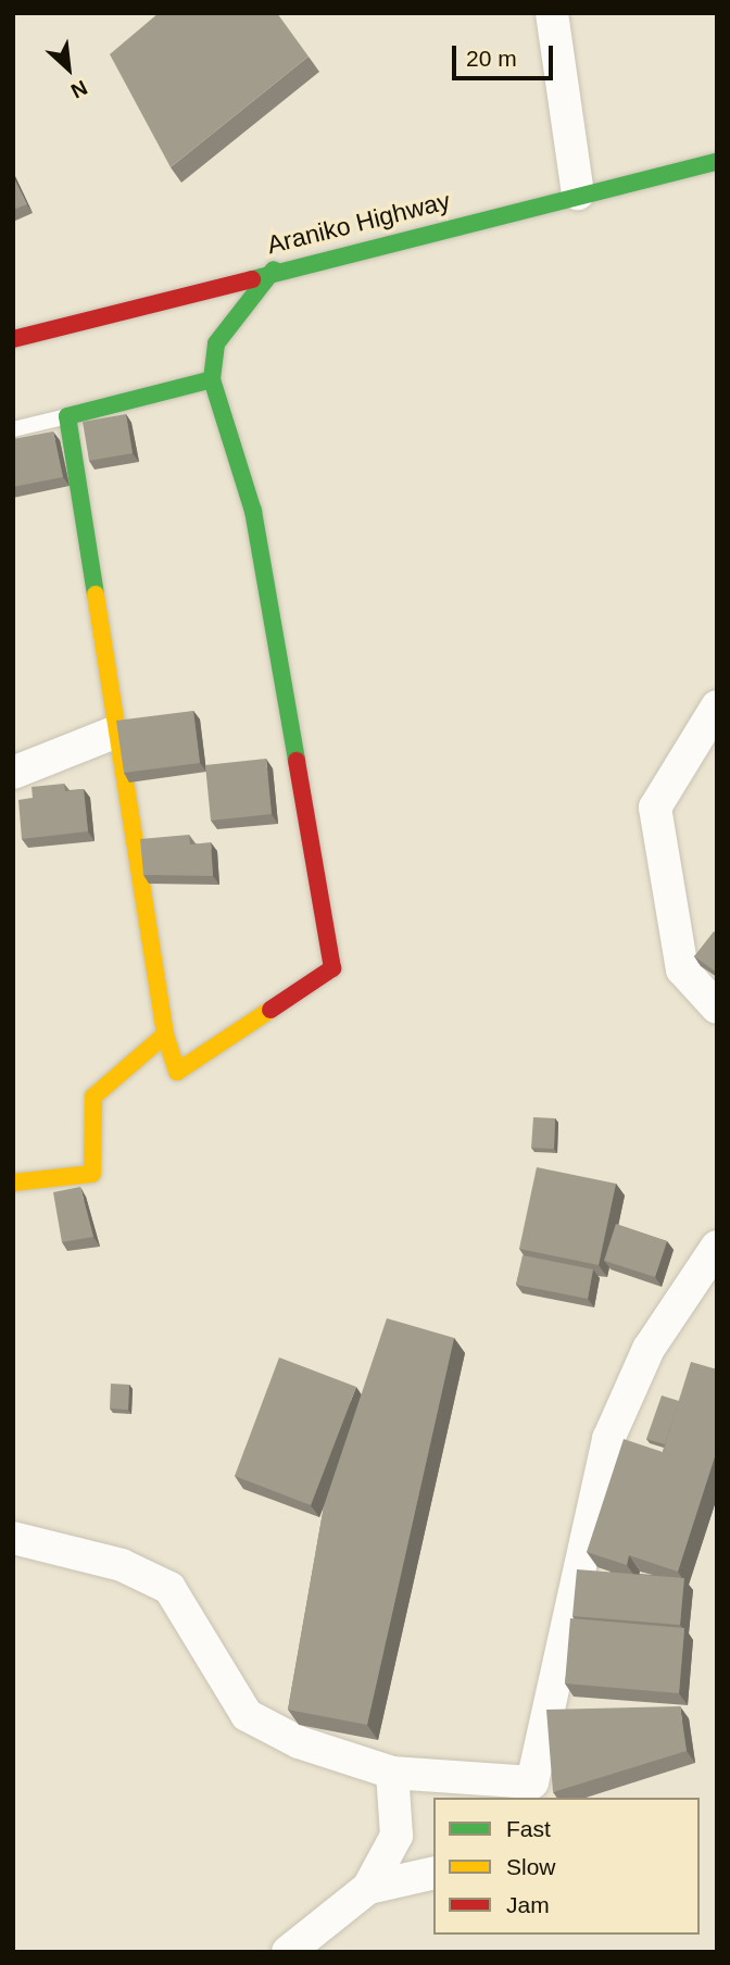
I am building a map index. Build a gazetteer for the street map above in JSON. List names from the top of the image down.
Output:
{
  "streets": {
    "main road": ["Araniko Highway"]
  },
  "legend": ["Fast", "Slow", "Jam"],
  "scale_bar": "20 m",
  "north": "bottom right"
}
